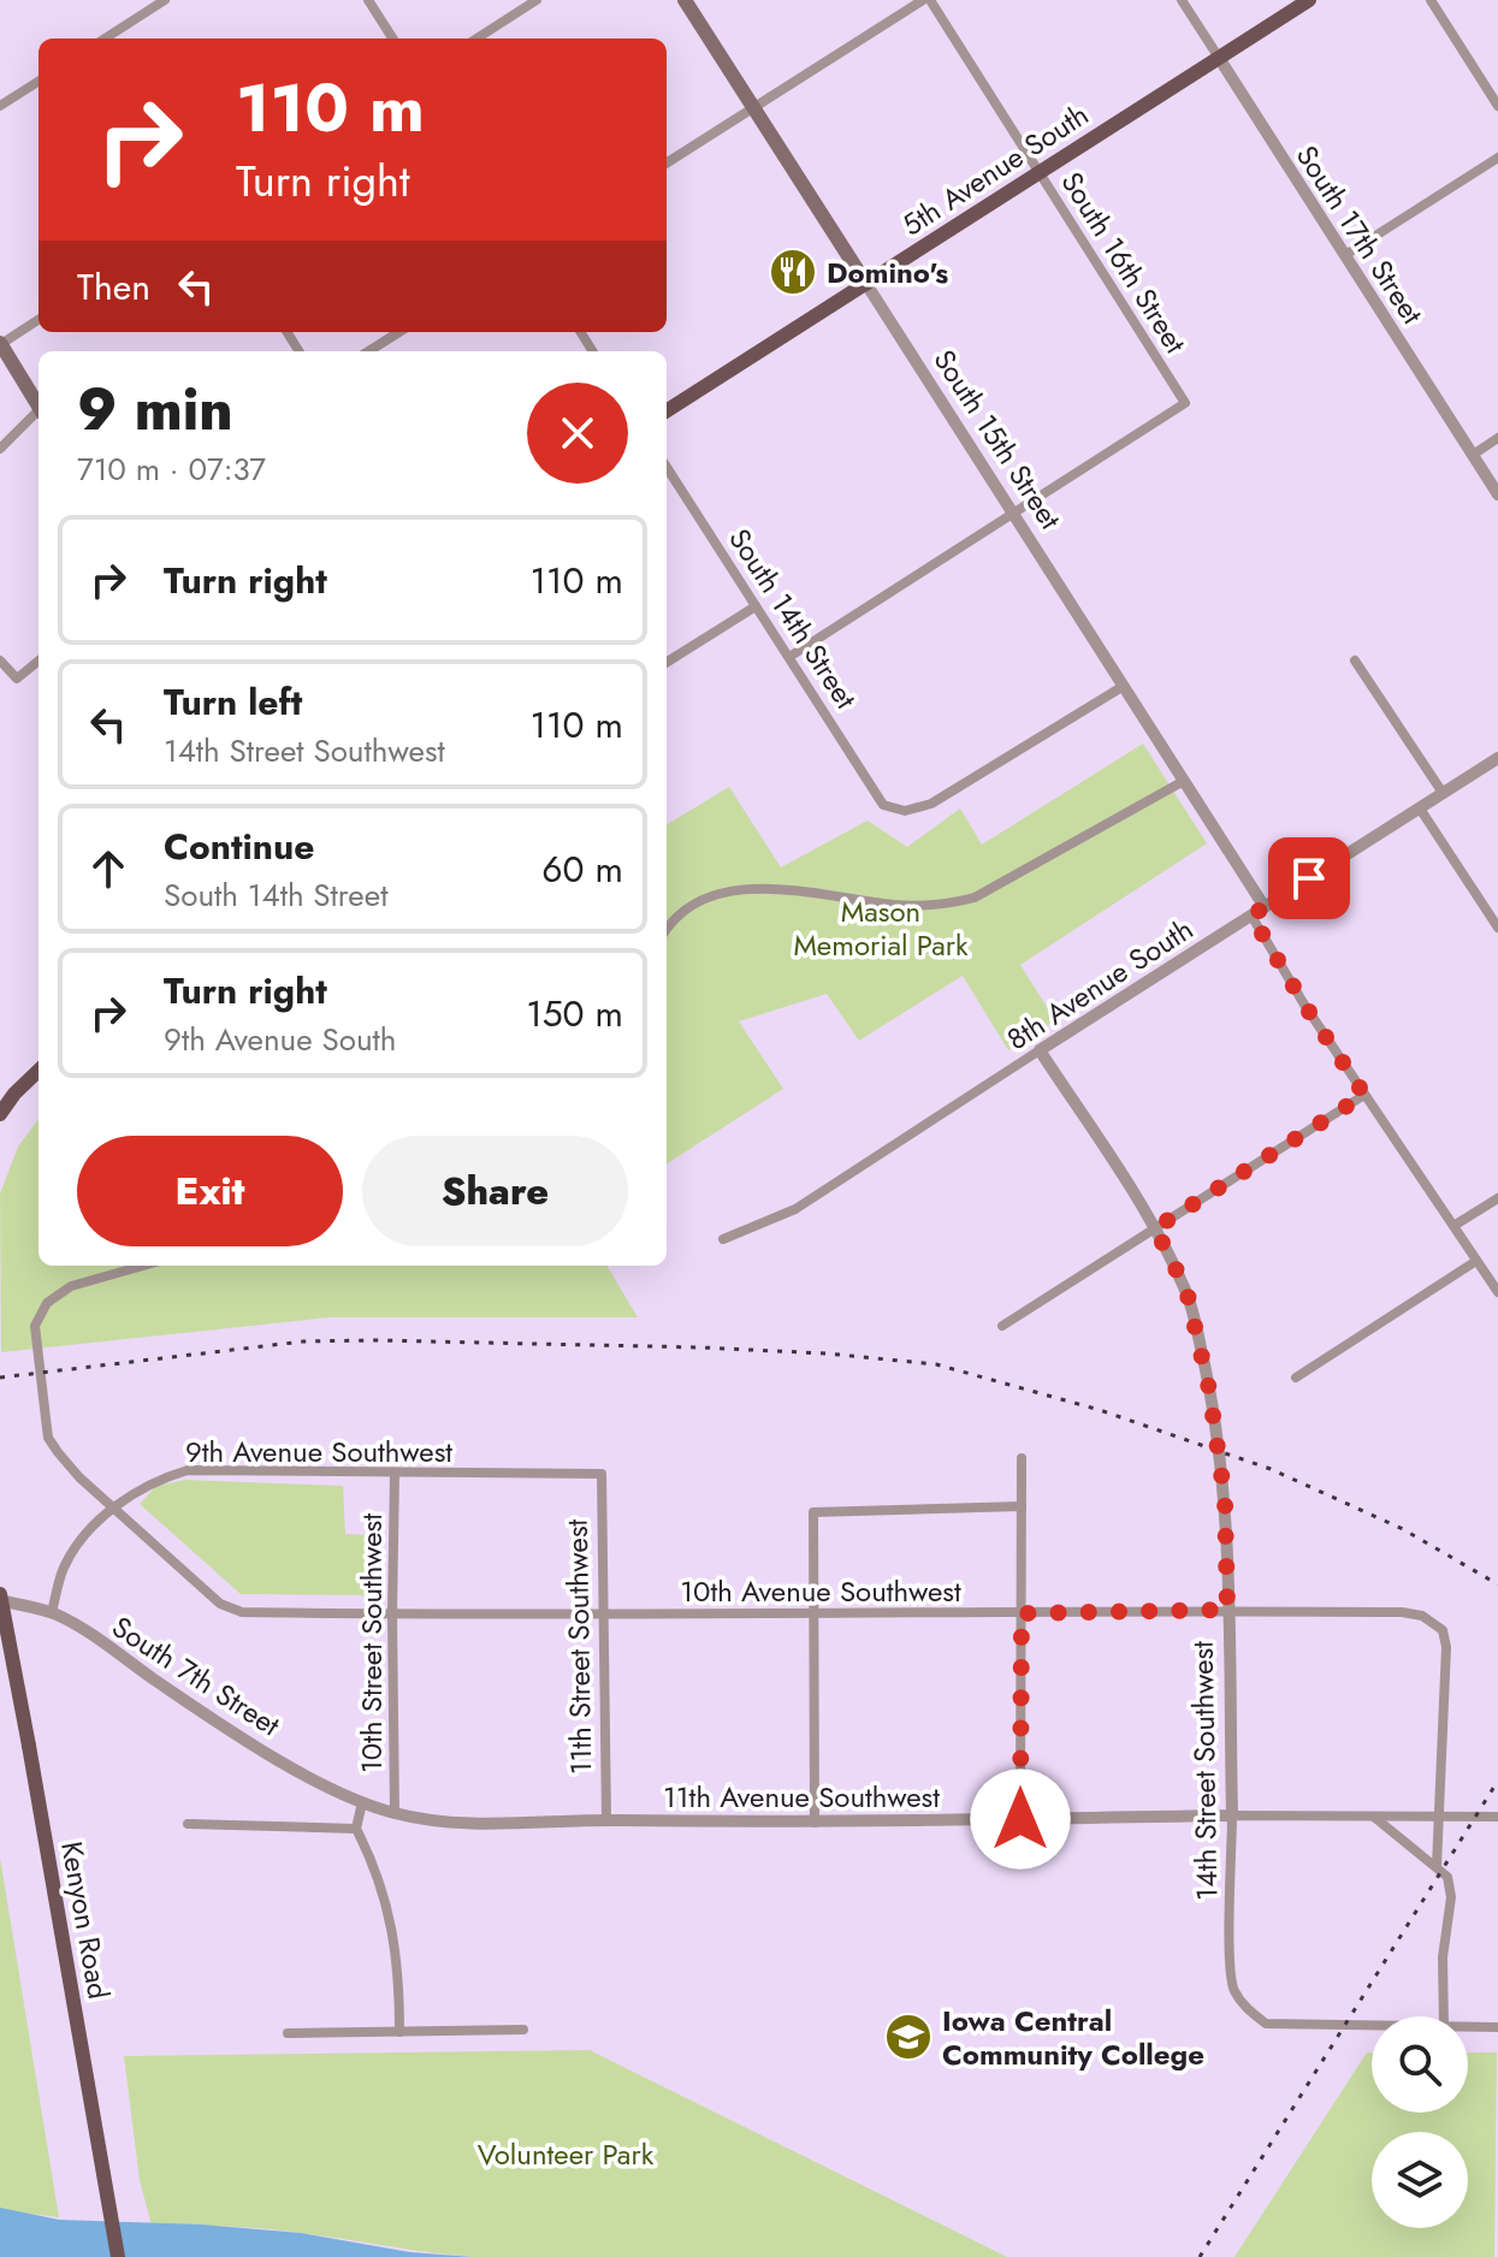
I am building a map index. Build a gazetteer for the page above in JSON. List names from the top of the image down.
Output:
{
  "streets": {
    "main road": ["5th Avenue South", "South 15th Street", "Kenyon Road"],
    "street": [
      "South 17th Street",
      "South 16th Street",
      "South 14th Street",
      "8th Avenue South",
      "9th Avenue Southwest",
      "10th Avenue Southwest",
      "10th Street Southwest",
      "11th Street Southwest",
      "South 7th Street",
      "14th Street Southwest",
      "11th Avenue Southwest"
    ]
  },
  "crossings": [
    ["5th Avenue South", "South 17th Street"],
    ["5th Avenue South", "South 16th Street"],
    ["5th Avenue South", "South 15th Street"],
    ["South 16th Street", "South 15th Street"],
    ["South 15th Street", "South 14th Street"],
    ["South 15th Street", "8th Avenue South"],
    ["9th Avenue Southwest", "10th Avenue Southwest"],
    ["9th Avenue Southwest", "10th Street Southwest"],
    ["9th Avenue Southwest", "11th Street Southwest"],
    ["9th Avenue Southwest", "South 7th Street"],
    ["10th Avenue Southwest", "10th Street Southwest"],
    ["10th Avenue Southwest", "11th Street Southwest"],
    ["10th Avenue Southwest", "14th Street Southwest"],
    ["10th Avenue Southwest", "11th Avenue Southwest"],
    ["10th Street Southwest", "11th Avenue Southwest"],
    ["11th Street Southwest", "11th Avenue Southwest"],
    ["South 7th Street", "11th Avenue Southwest"],
    ["South 7th Street", "Kenyon Road"],
    ["14th Street Southwest", "11th Avenue Southwest"]
  ],
  "parks": ["Mason Memorial Park", "Volunteer Park"],
  "places": {
    "restaurant": ["Domino's"],
    "school or university": ["Iowa Central Community College"]
  },
  "page": {
    "turn": ["110 m", "Turn right"],
    "then": "Then",
    "heading": ["9 min", "710 m · 07:37"],
    "list": [
      {
        "name": "Turn right",
        "value": "110 m"
      },
      {
        "name": "Turn left",
        "note": "14th Street Southwest",
        "value": "110 m"
      },
      {
        "name": "Continue",
        "note": "South 14th Street",
        "value": "60 m"
      },
      {
        "name": "Turn right",
        "note": "9th Avenue South",
        "value": "150 m"
      }
    ],
    "buttons": ["Exit", "Share"]
  }
}
